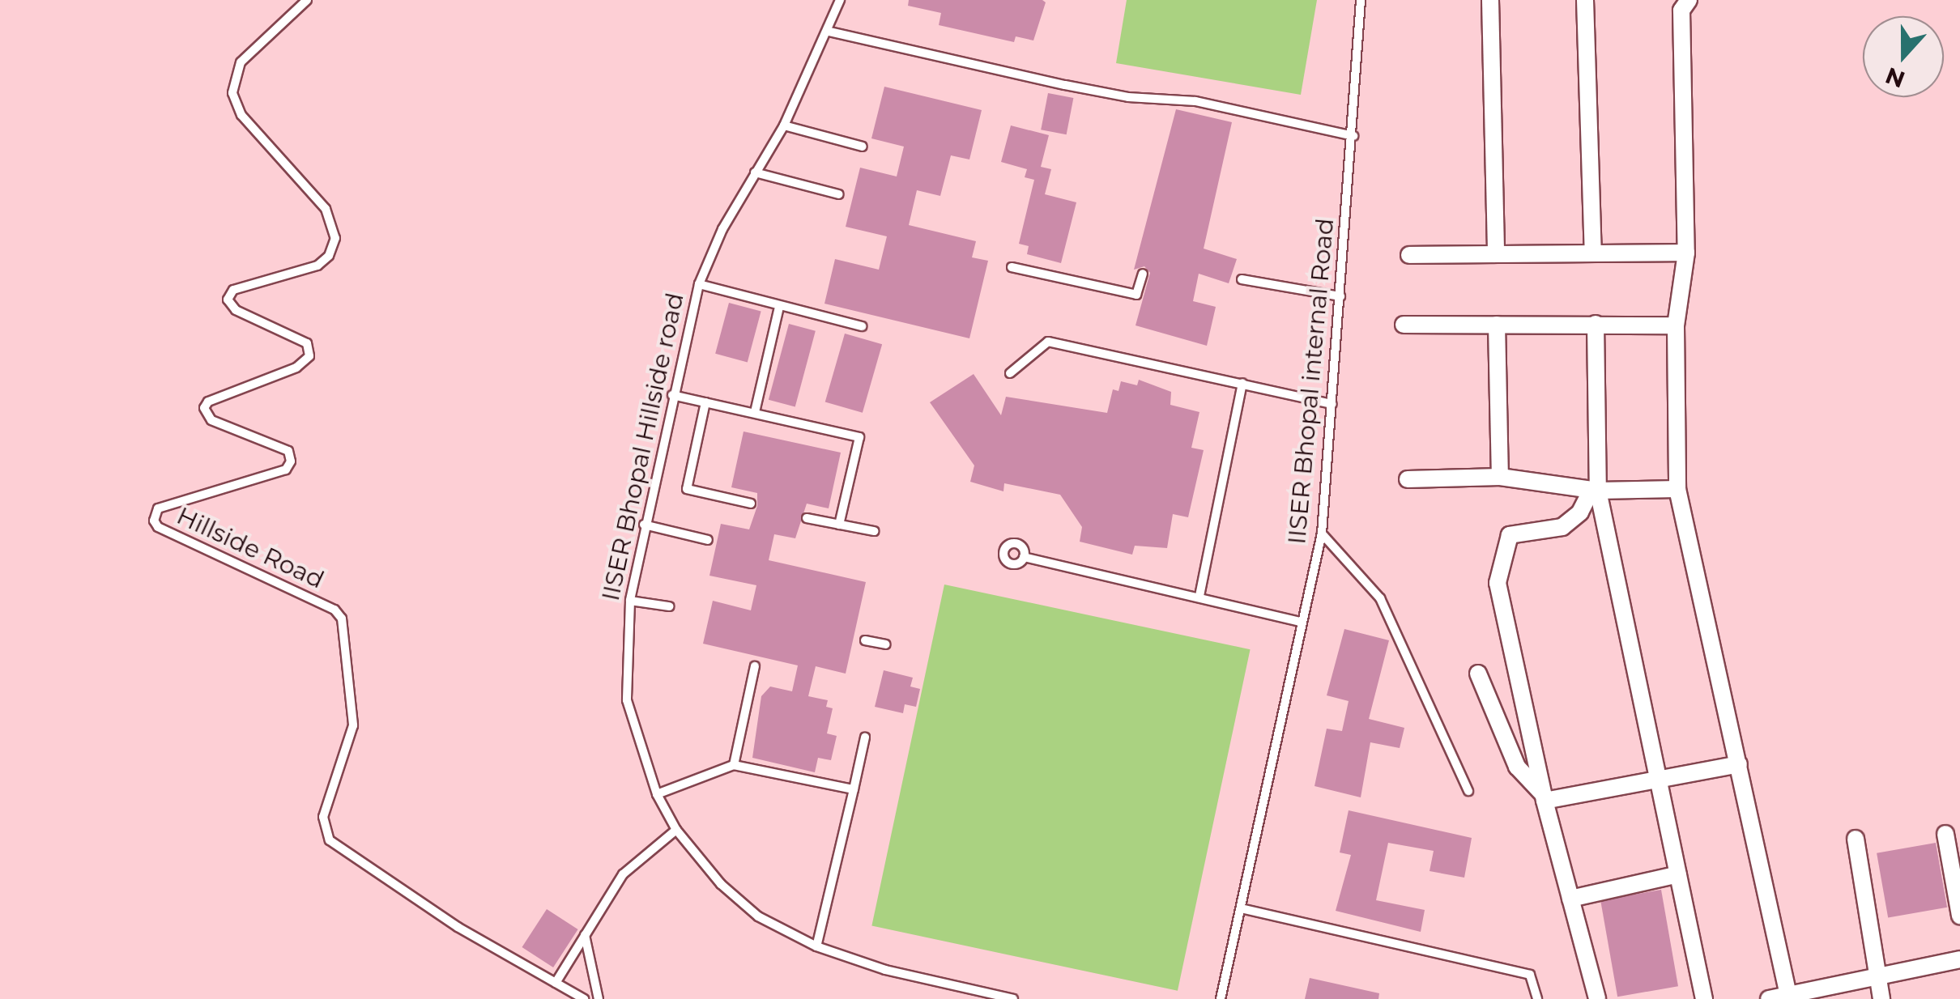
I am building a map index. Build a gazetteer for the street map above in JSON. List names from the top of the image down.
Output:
{
  "streets": {
    "lane": ["IISER Bhopal internal Road", "IISER Bhopal Hillside road", "Hillside Road"]
  },
  "north": "bottom"
}
